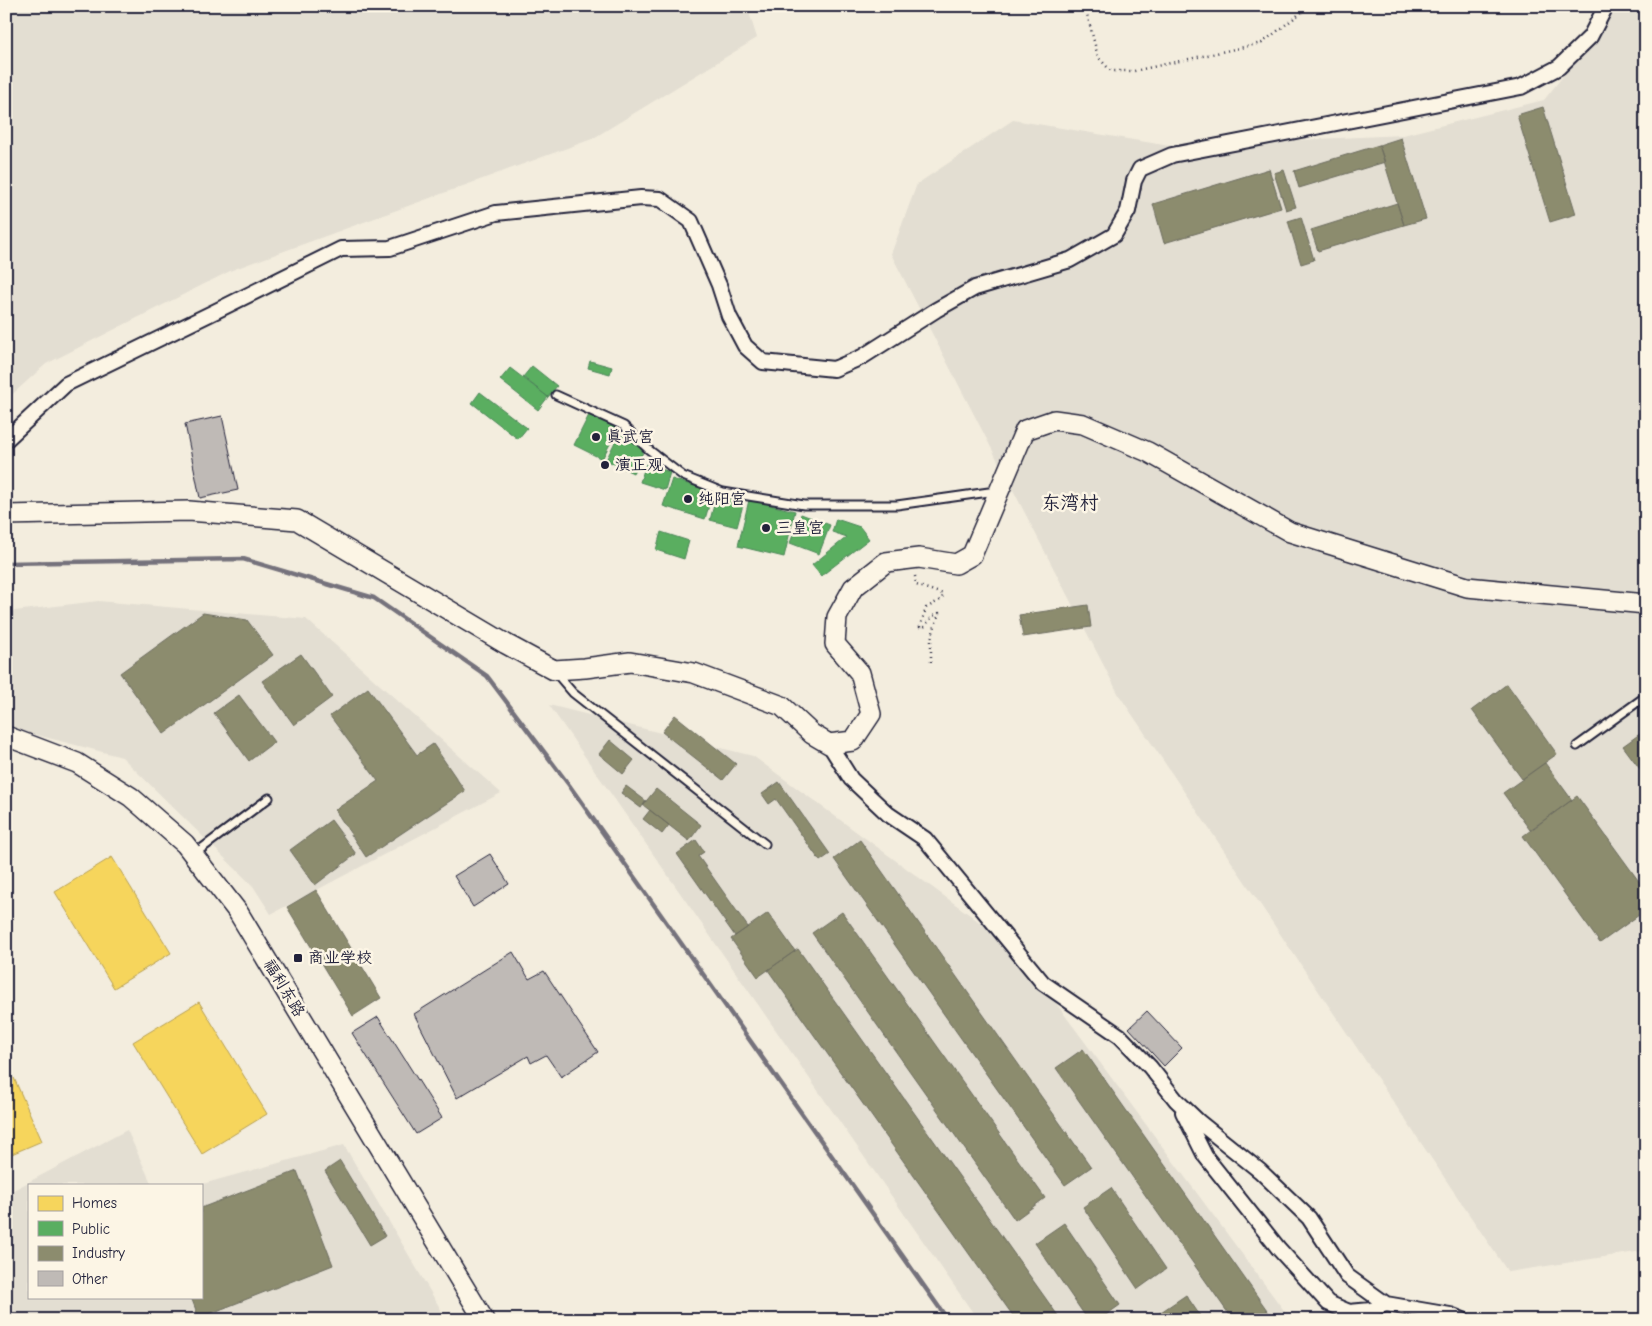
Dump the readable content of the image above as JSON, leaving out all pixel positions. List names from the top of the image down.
{
  "streets": {
    "main road": ["福利东路"]
  },
  "districts": ["东湾村"],
  "places": {
    "other": [
      "真武宫",
      "演正观",
      "纯阳宫",
      "三皇宫"
    ],
    "transit": ["商业学校"]
  },
  "legend": [
    "Homes",
    "Public",
    "Industry",
    "Other"
  ]
}
